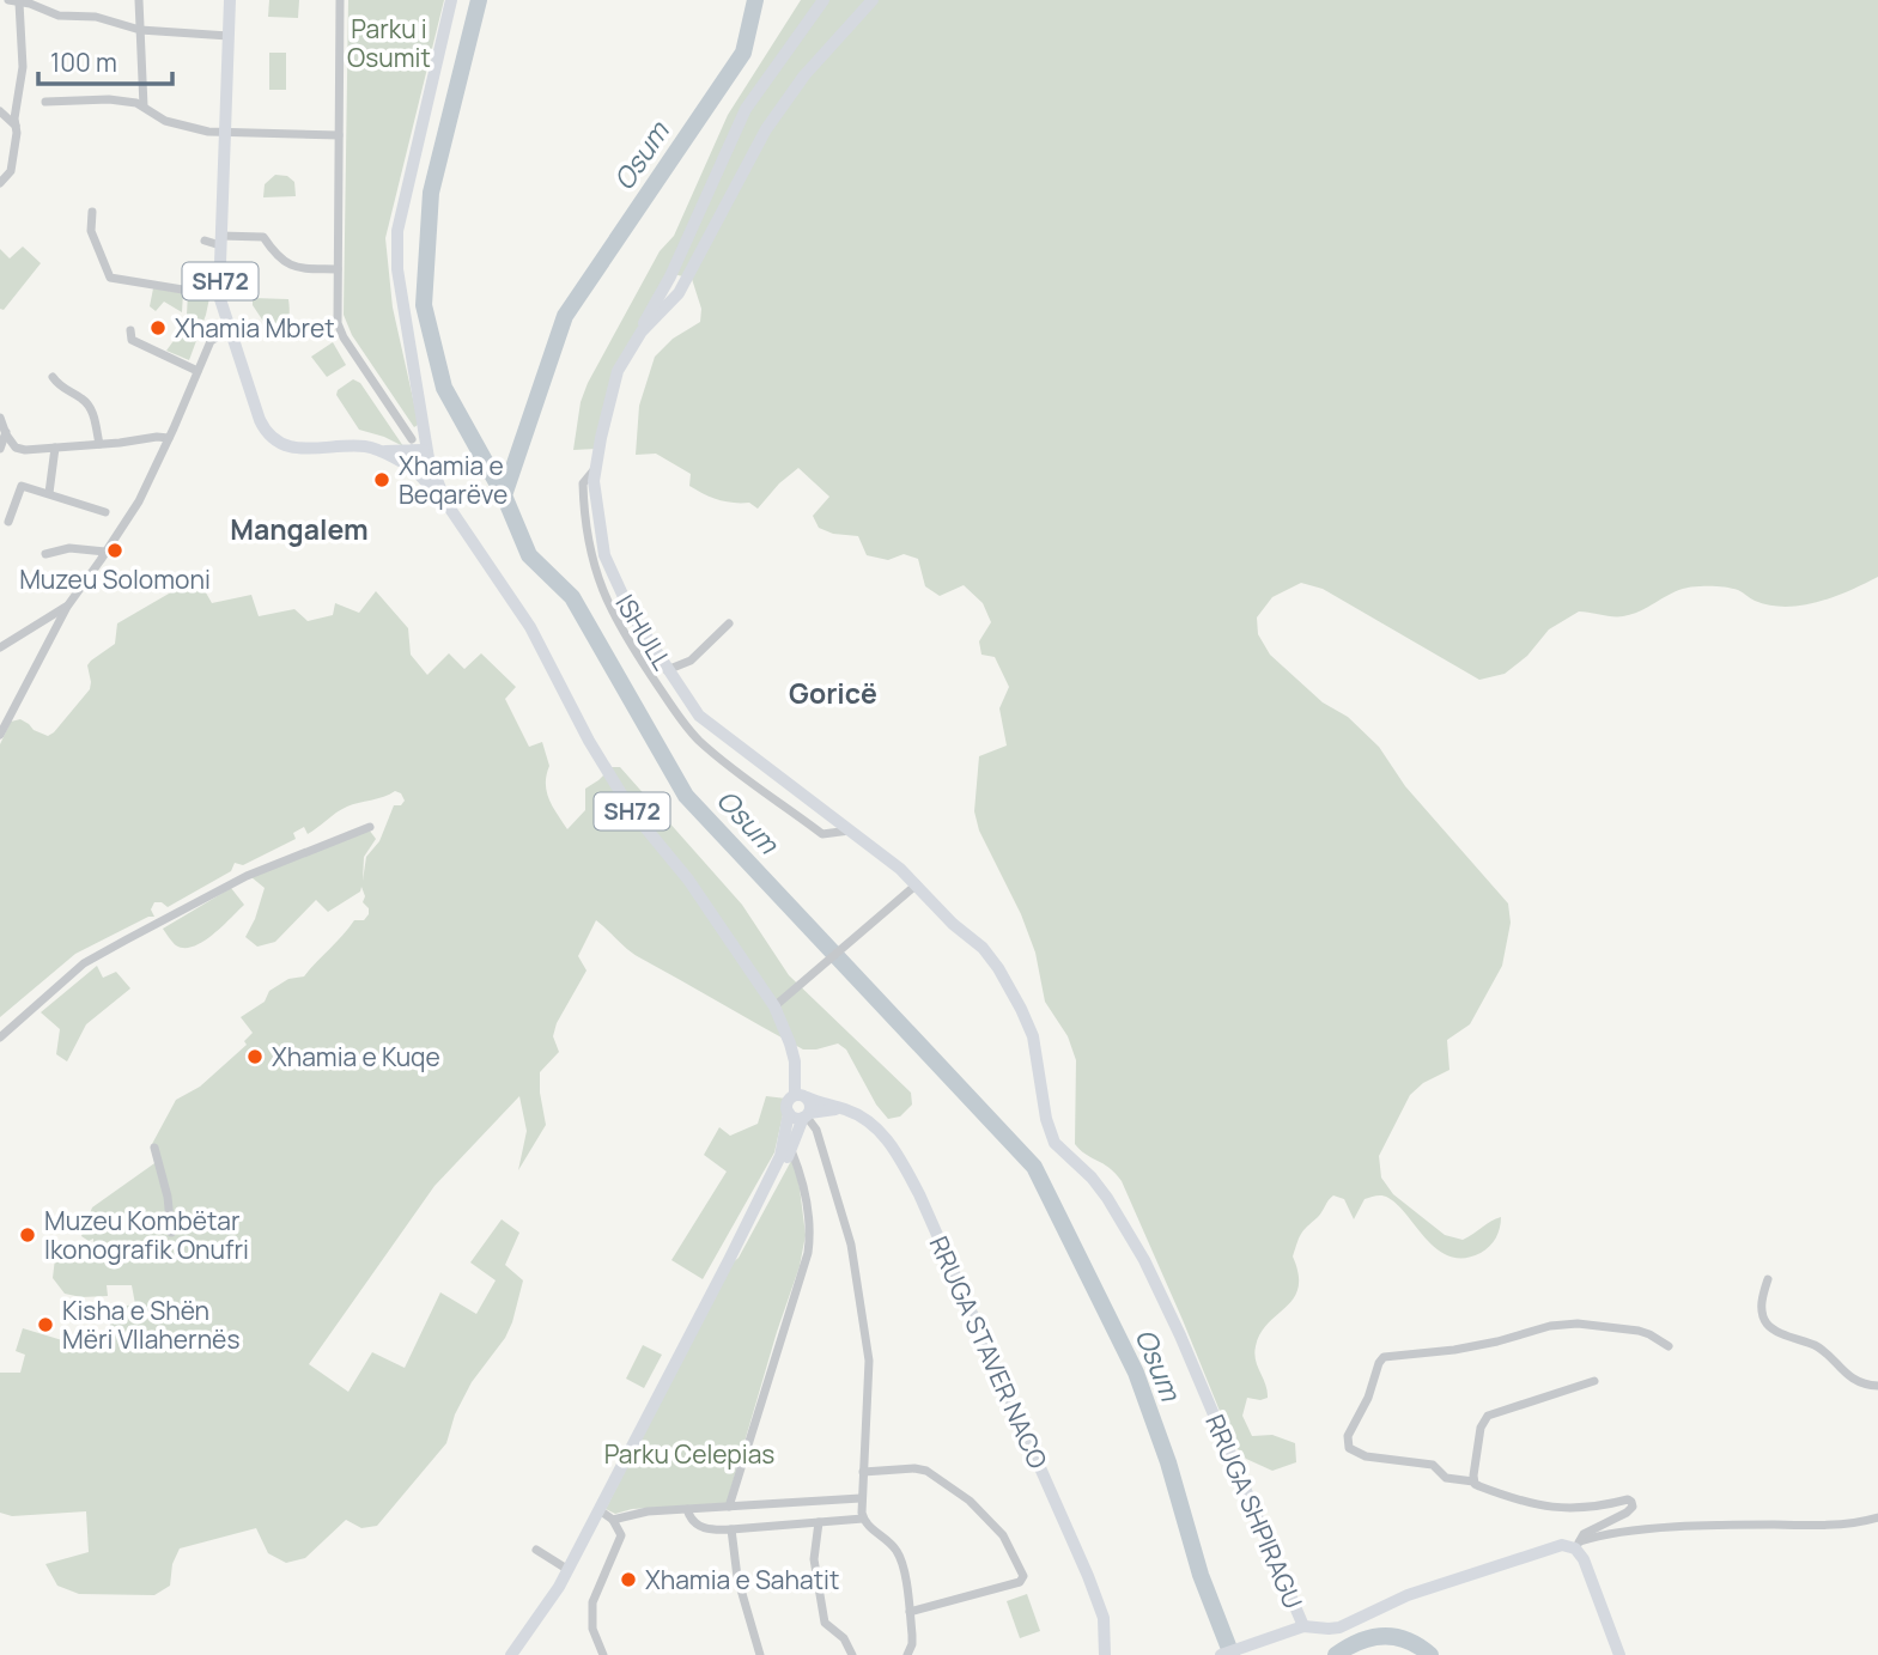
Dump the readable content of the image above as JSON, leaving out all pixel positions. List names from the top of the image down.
{
  "streets": {
    "main road": ["SH72"],
    "street": ["ISHULL", "RRUGA STAVER NACO", "RRUGA SHPIRAGU"]
  },
  "crossings": [
    ["SH72", "RRUGA STAVER NACO"],
    ["ISHULL", "RRUGA SHPIRAGU"]
  ],
  "districts": ["Mangalem", "Goricë"],
  "water": ["Osum"],
  "parks": ["Parku i Osumit", "Parku Celepias"],
  "places": [
    "Xhamia Mbret",
    "Xhamia e Beqarëve",
    "Muzeu Solomoni",
    "Xhamia e Kuqe",
    "Muzeu Kombëtar Ikonografik Onufri",
    "Kisha e Shën Mëri Vllahernës",
    "Xhamia e Sahatit"
  ],
  "scale_bar": "100 m"
}
